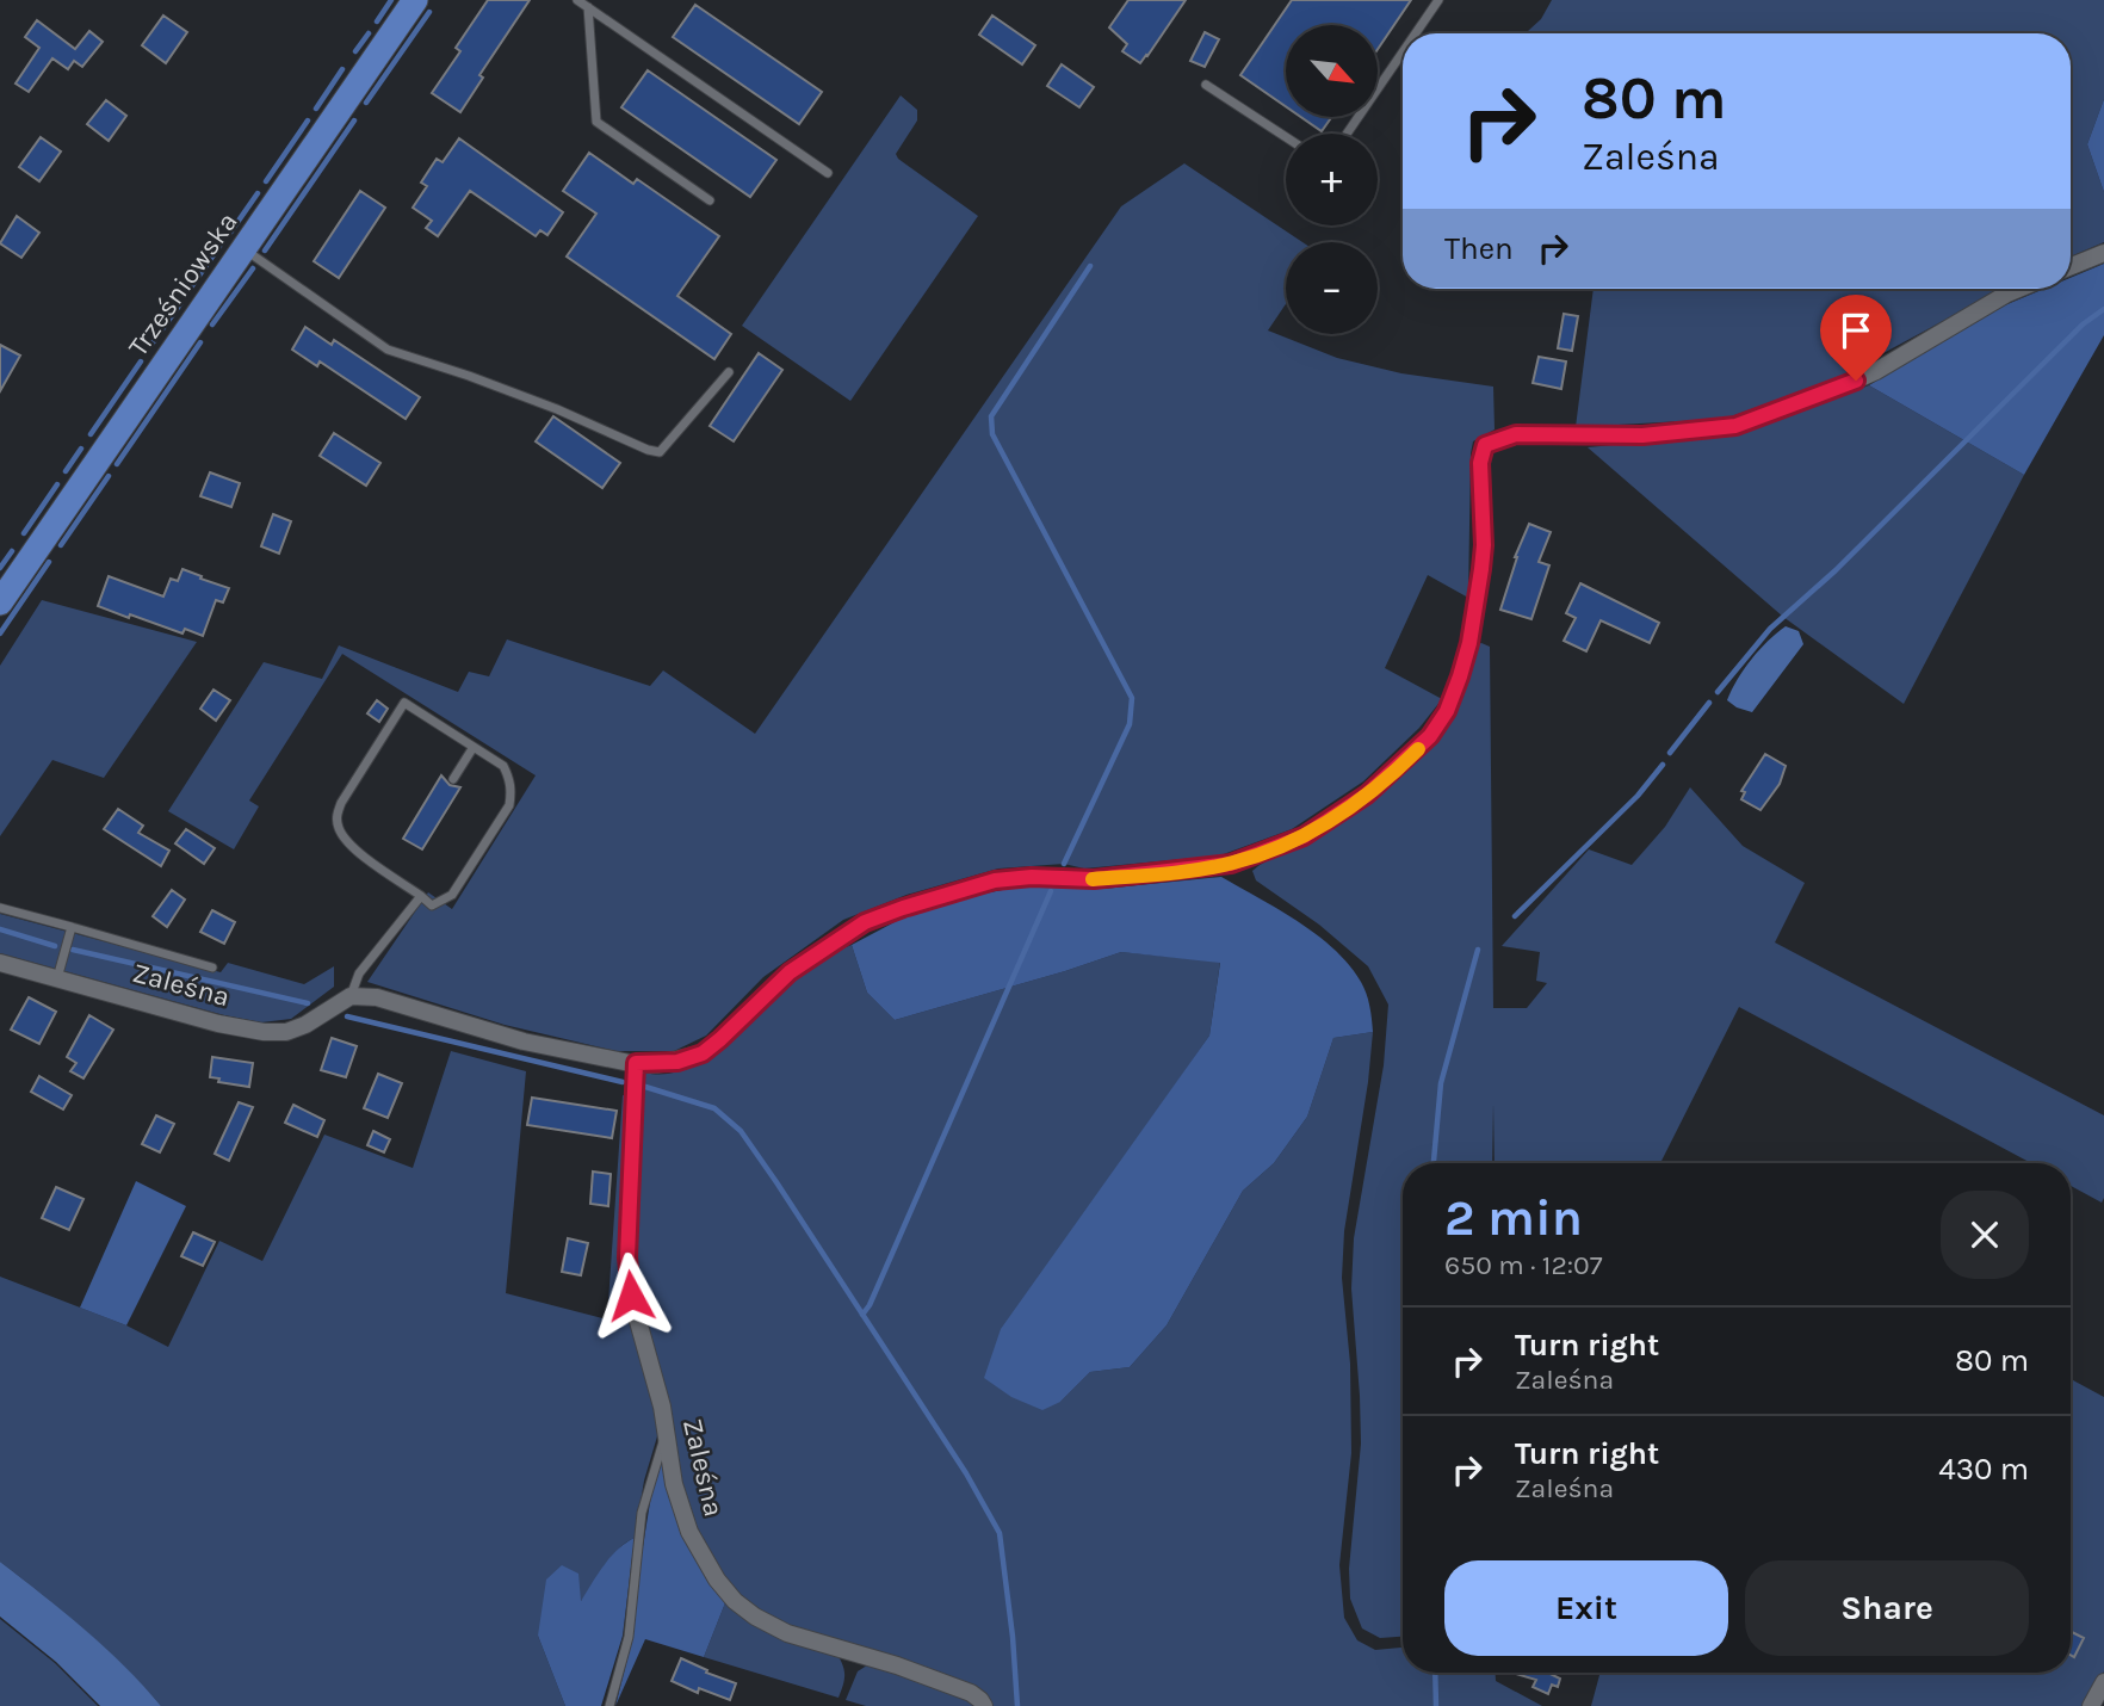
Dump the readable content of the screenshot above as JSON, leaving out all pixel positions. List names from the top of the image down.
{
  "streets": {
    "main road": ["Trześniowska"],
    "street": ["Zaleśna"]
  },
  "north": "bottom right",
  "page": {
    "map_buttons": ["+", "−"],
    "turn": ["80 m", "Zaleśna"],
    "then": "Then",
    "heading": ["2 min", "650 m · 12:07"],
    "list": [
      {
        "name": "Turn right",
        "note": "Zaleśna",
        "value": "80 m"
      },
      {
        "name": "Turn right",
        "note": "Zaleśna",
        "value": "430 m"
      }
    ],
    "buttons": ["Exit", "Share"]
  }
}
